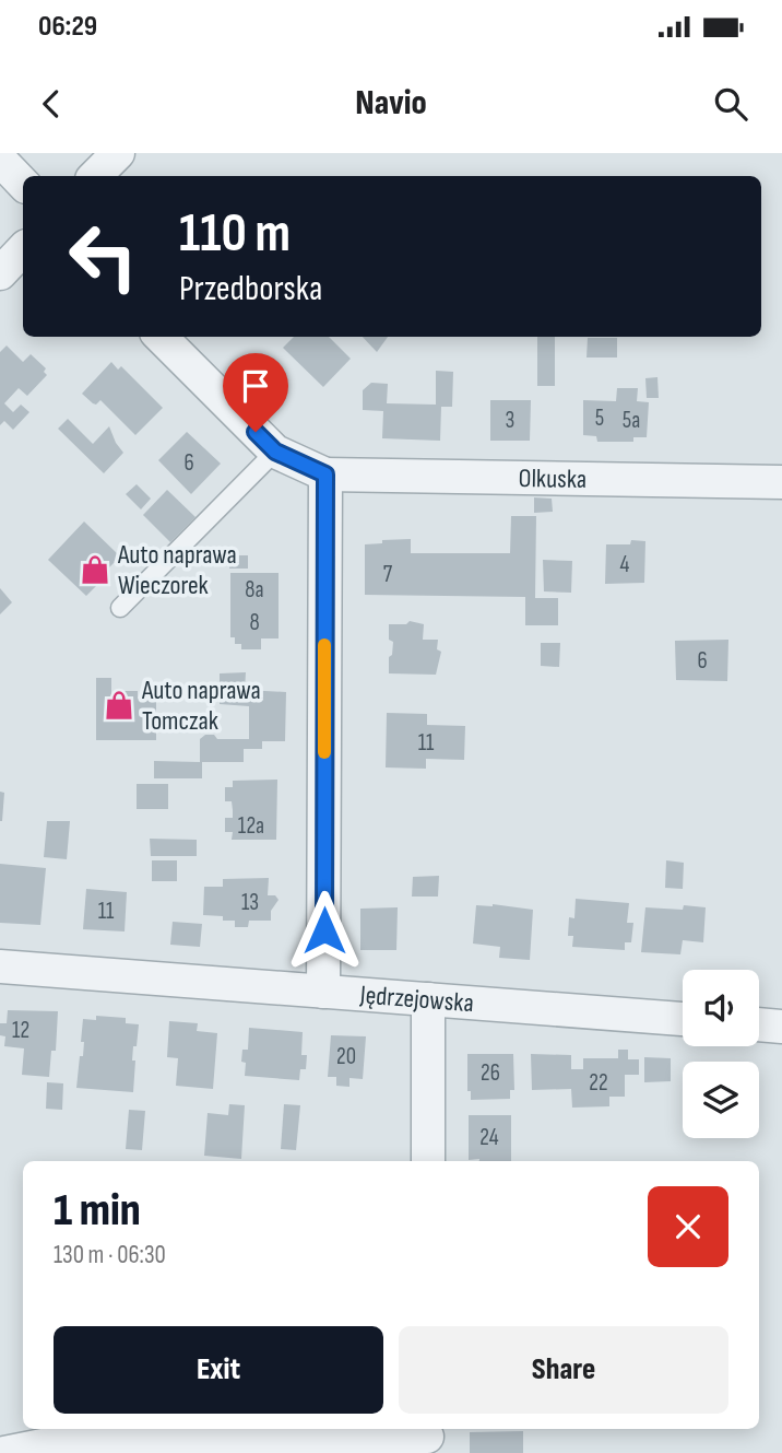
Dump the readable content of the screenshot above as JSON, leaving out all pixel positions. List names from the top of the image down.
{
  "streets": {
    "street": ["Olkuska", "Jędrzejowska"]
  },
  "places": {
    "shop": ["Auto naprawa Wieczorek", "Auto naprawa Tomczak"]
  },
  "house_numbers": [
    "5",
    "3",
    "5a",
    "6",
    "4",
    "7",
    "8a",
    "8",
    "6",
    "11",
    "12a",
    "13",
    "11",
    "12",
    "20",
    "26",
    "22",
    "24"
  ],
  "page": {
    "status": "06:29",
    "header": "Navio",
    "turn": ["110 m", "Przedborska"],
    "heading": ["1 min", "130 m · 06:30"],
    "buttons": ["Exit", "Share"]
  }
}
